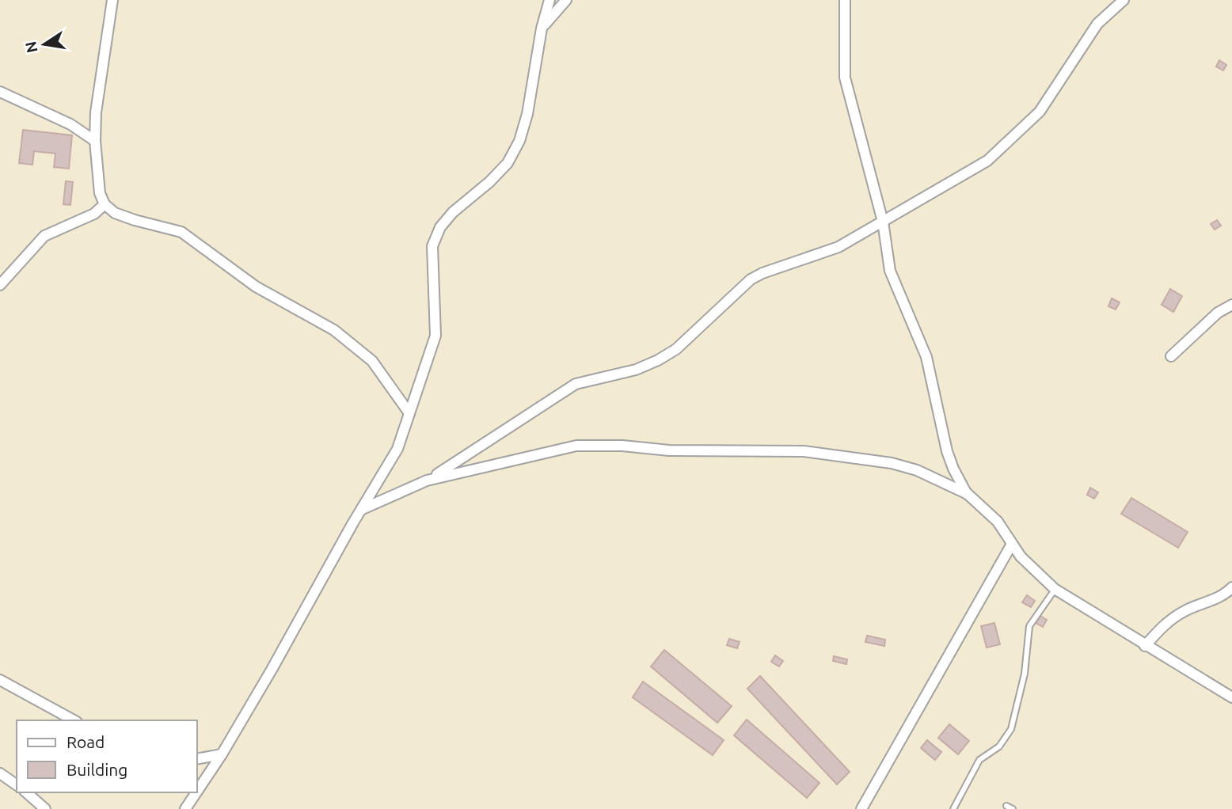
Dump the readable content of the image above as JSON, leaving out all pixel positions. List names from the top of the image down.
{
  "legend": ["Road", "Building"],
  "north": "left"
}
